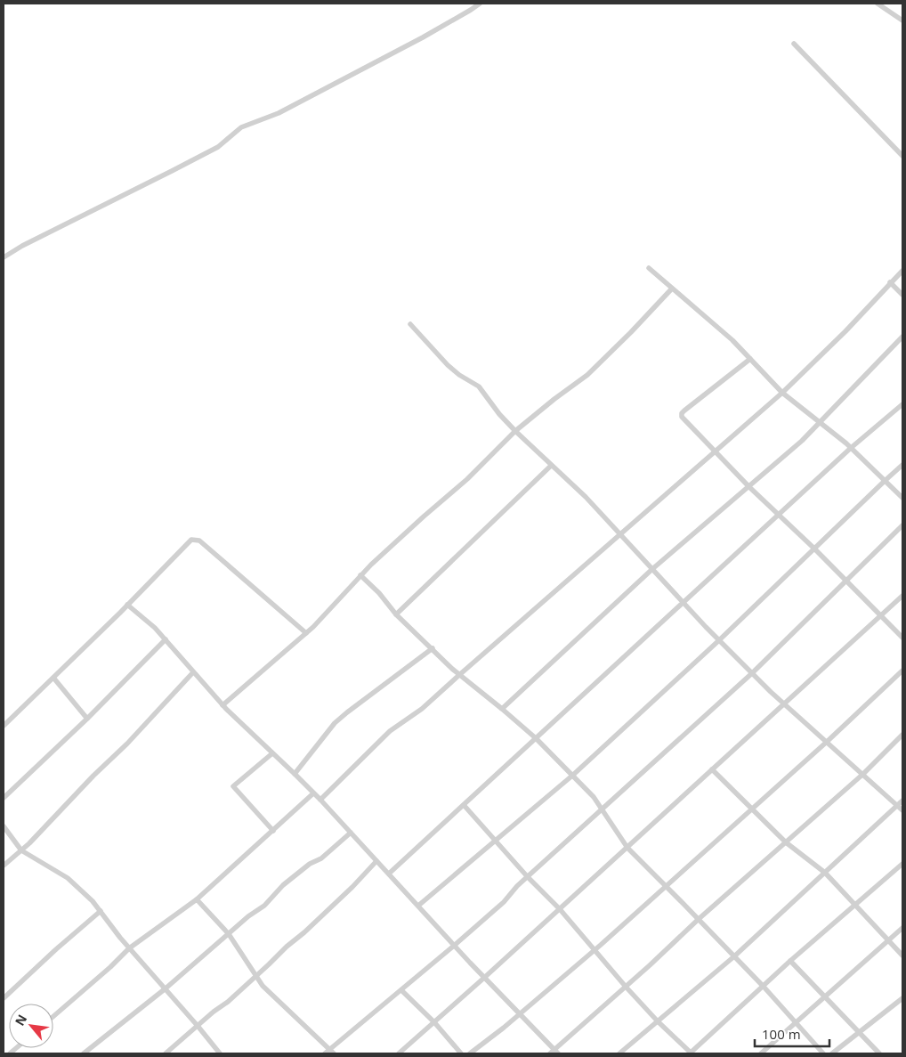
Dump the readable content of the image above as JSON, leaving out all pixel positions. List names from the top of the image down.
{
  "scale_bar": "100 m",
  "north": "top left"
}
